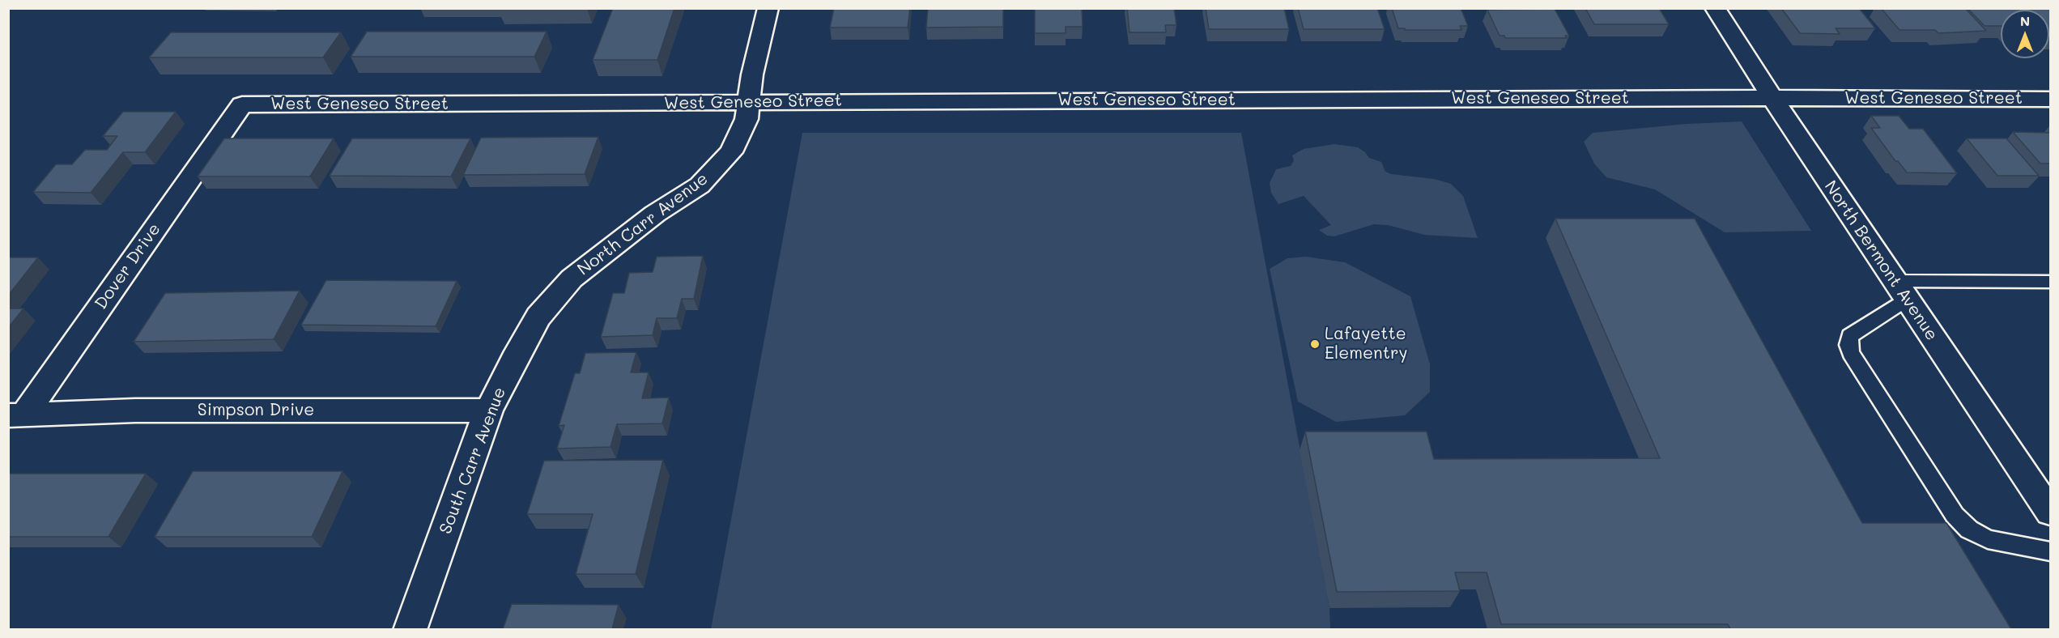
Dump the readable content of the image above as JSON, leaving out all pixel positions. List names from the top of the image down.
{
  "streets": {
    "street": [
      "West Geneseo Street",
      "North Carr Avenue",
      "North Bermont Avenue",
      "Dover Drive",
      "Simpson Drive",
      "South Carr Avenue"
    ]
  },
  "crossings": [
    ["West Geneseo Street", "North Carr Avenue"],
    ["West Geneseo Street", "North Bermont Avenue"],
    ["West Geneseo Street", "Dover Drive"],
    ["North Carr Avenue", "South Carr Avenue"],
    ["Dover Drive", "Simpson Drive"],
    ["Simpson Drive", "South Carr Avenue"]
  ],
  "places": ["Lafayette Elementry"],
  "north": "top"
}
